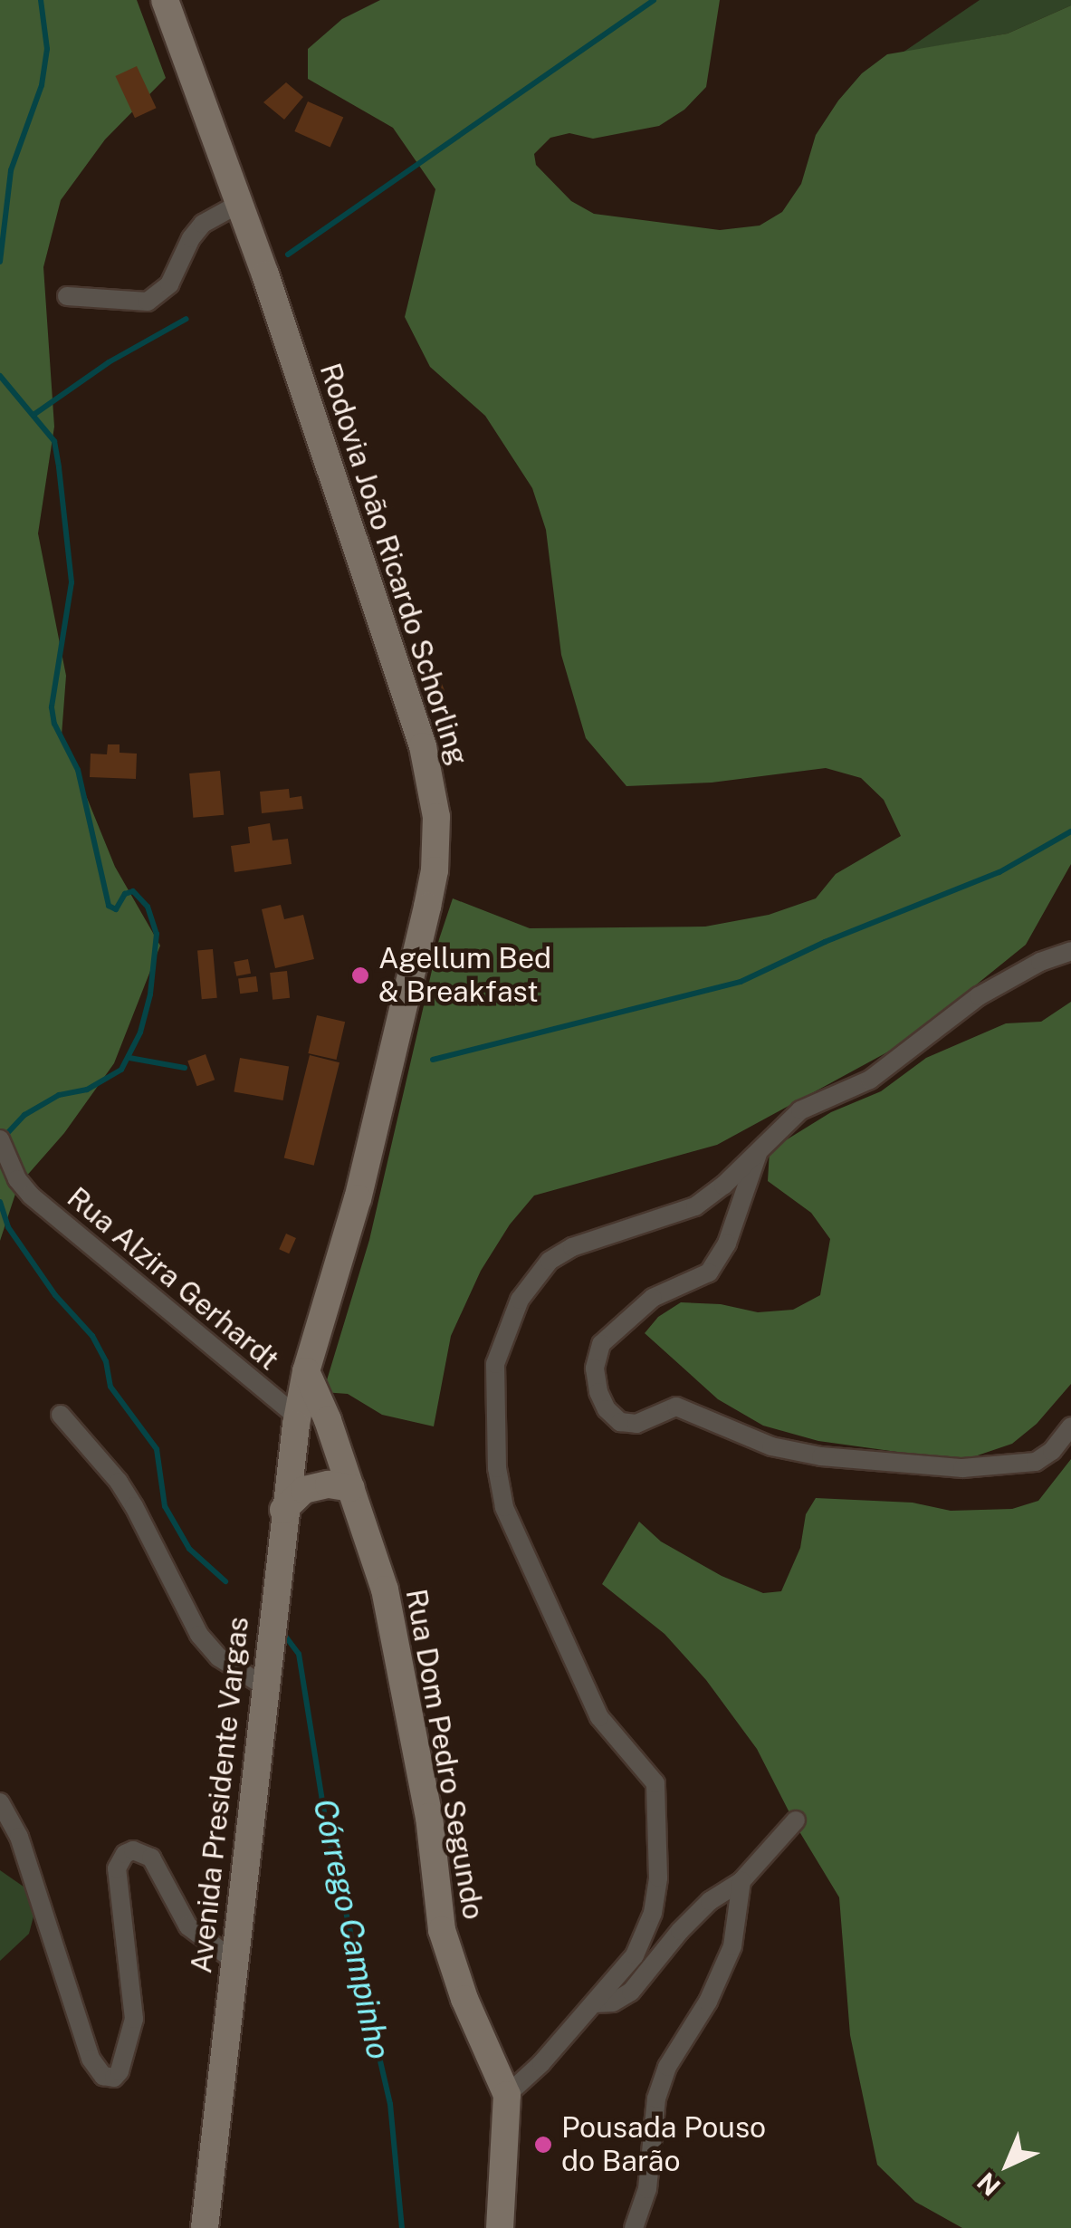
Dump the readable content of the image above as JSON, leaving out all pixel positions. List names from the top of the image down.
{
  "streets": {
    "main road": ["Rodovia João Ricardo Schorling", "Rua Dom Pedro Segundo", "Avenida Presidente Vargas"],
    "street": ["Rua Alzira Gerhardt"]
  },
  "crossings": [
    ["Rodovia João Ricardo Schorling", "Rua Dom Pedro Segundo"],
    ["Rodovia João Ricardo Schorling", "Avenida Presidente Vargas"],
    ["Rua Alzira Gerhardt", "Avenida Presidente Vargas"],
    ["Rua Dom Pedro Segundo", "Avenida Presidente Vargas"]
  ],
  "water": ["Córrego Campinho"],
  "places": ["Agellum Bed & Breakfast", "Pousada Pouso do Barão"],
  "north": "bottom left"
}
